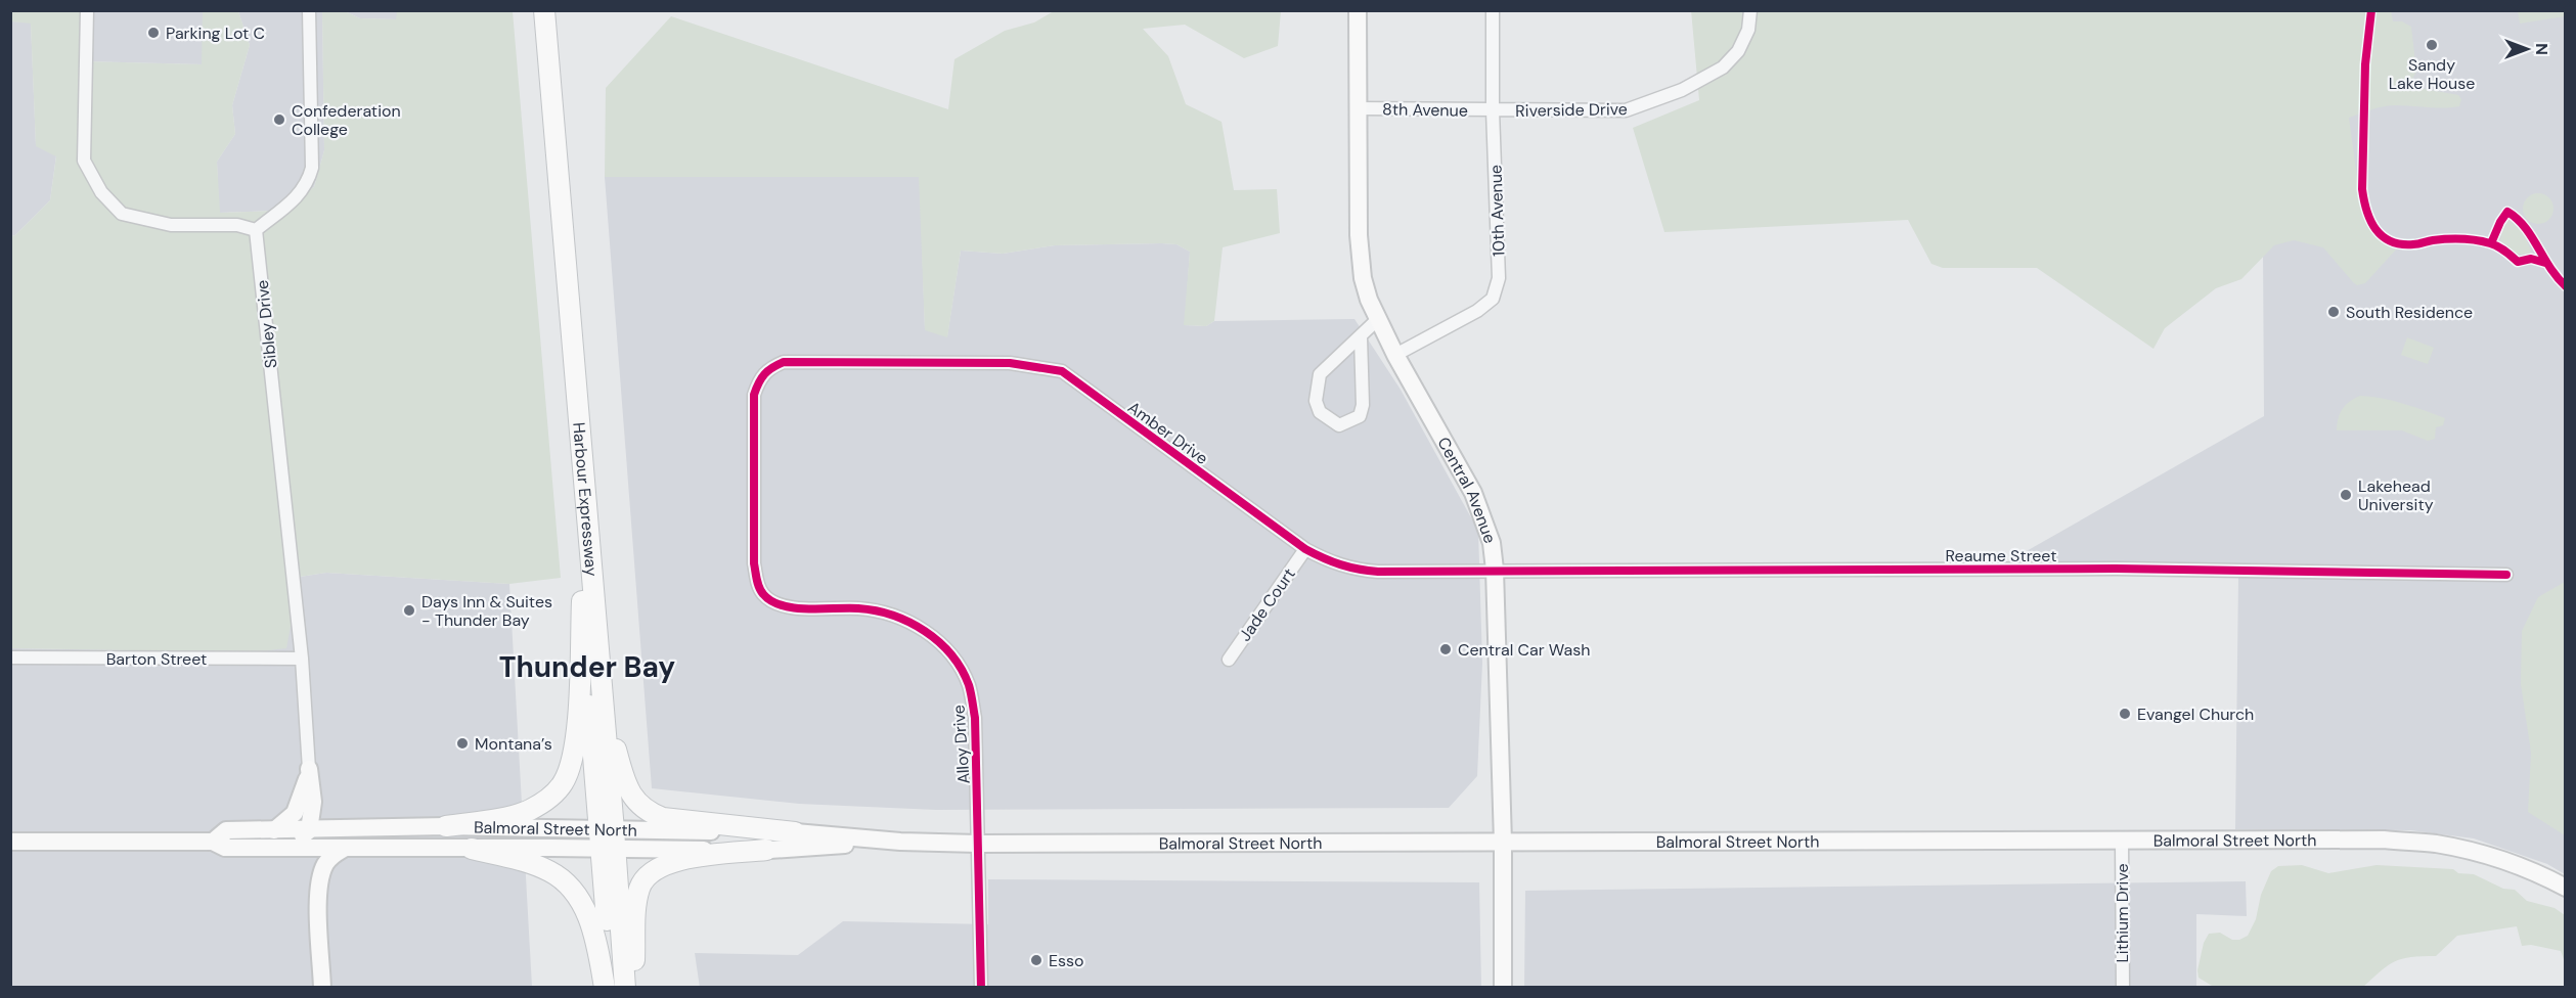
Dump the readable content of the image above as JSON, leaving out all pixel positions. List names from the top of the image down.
{
  "streets": {
    "main road": ["Central Avenue", "Harbour Expressway", "Balmoral Street North"],
    "street": [
      "8th Avenue",
      "Riverside Drive",
      "10th Avenue",
      "Sibley Drive",
      "Amber Drive",
      "Reaume Street",
      "Jade Court",
      "Barton Street",
      "Alloy Drive",
      "Lithium Drive"
    ]
  },
  "crossings": [
    ["8th Avenue", "Riverside Drive"],
    ["8th Avenue", "10th Avenue"],
    ["8th Avenue", "Central Avenue"],
    ["Riverside Drive", "10th Avenue"],
    ["10th Avenue", "Central Avenue"],
    ["Sibley Drive", "Barton Street"],
    ["Amber Drive", "Central Avenue"],
    ["Amber Drive", "Reaume Street"],
    ["Amber Drive", "Jade Court"],
    ["Amber Drive", "Alloy Drive"],
    ["Central Avenue", "Reaume Street"],
    ["Central Avenue", "Balmoral Street North"],
    ["Harbour Expressway", "Balmoral Street North"],
    ["Alloy Drive", "Balmoral Street North"],
    ["Balmoral Street North", "Lithium Drive"]
  ],
  "districts": ["Thunder Bay"],
  "places": [
    "Parking Lot C",
    "Sandy Lake House",
    "Confederation College",
    "South Residence",
    "Lakehead University",
    "Days Inn & Suites - Thunder Bay",
    "Central Car Wash",
    "Evangel Church",
    "Montana’s",
    "Esso"
  ],
  "north": "right"
}
